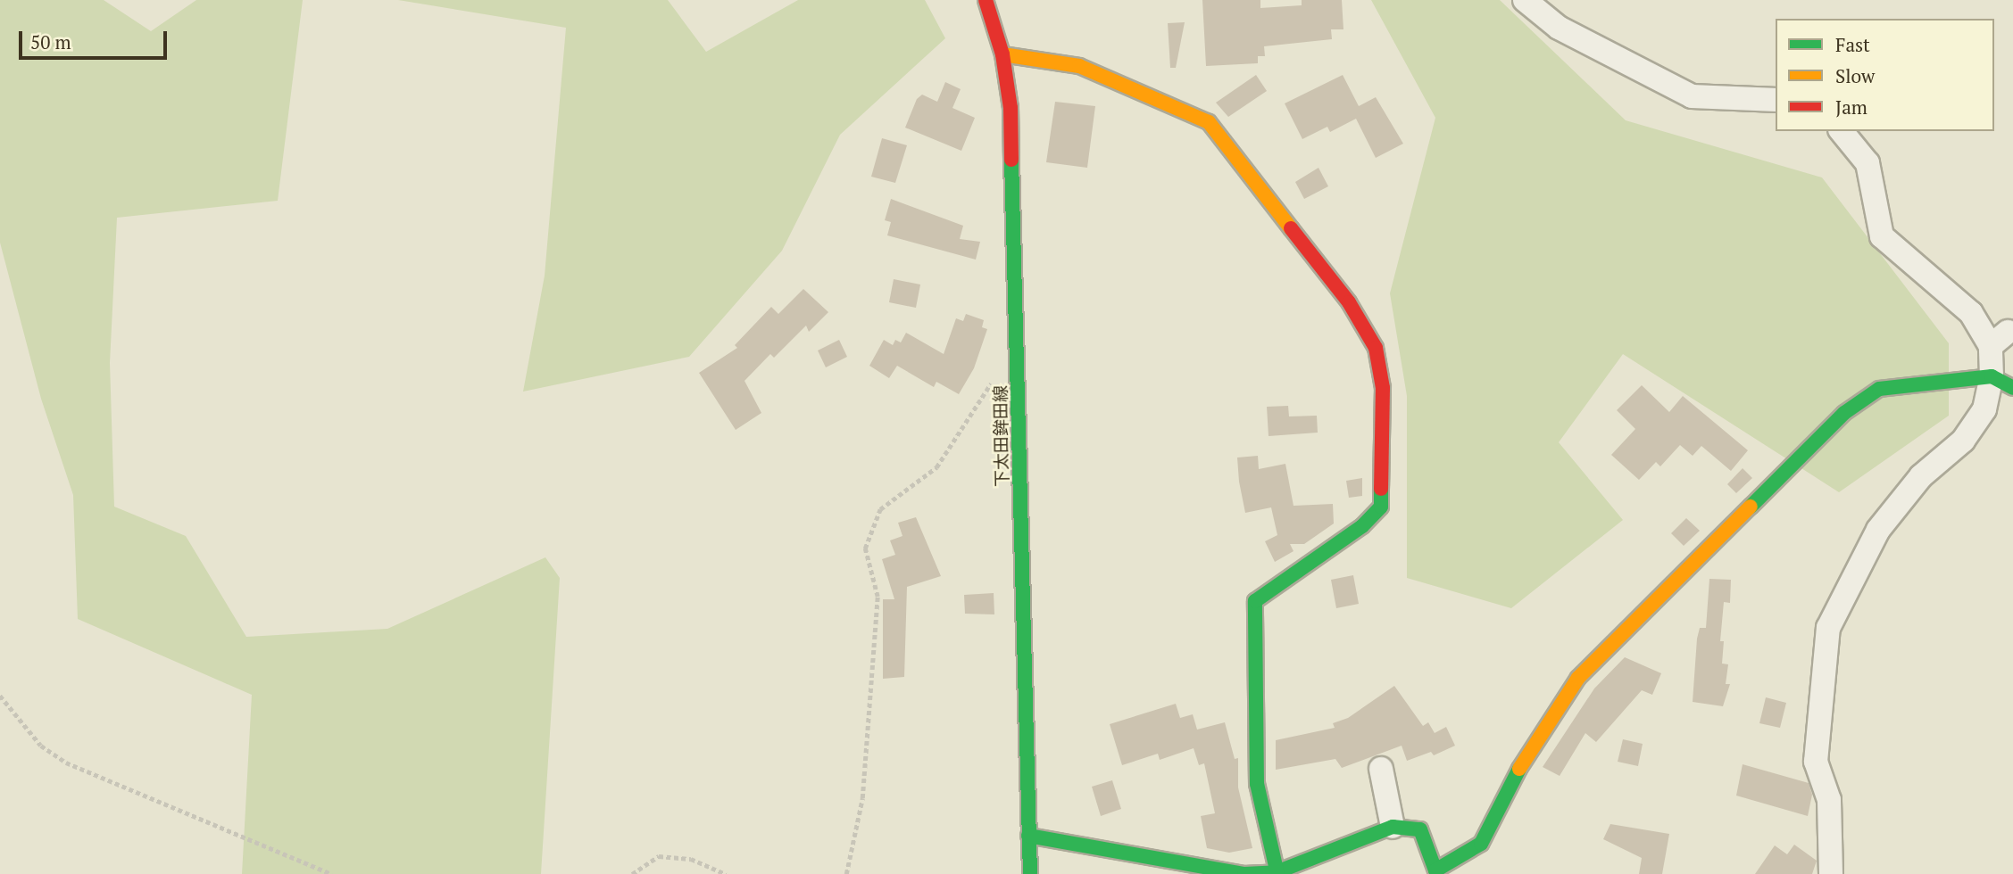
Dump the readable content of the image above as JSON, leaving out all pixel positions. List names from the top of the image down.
{
  "streets": {
    "street": ["下太田鉾田線"]
  },
  "legend": ["Fast", "Slow", "Jam"],
  "scale_bar": "50 m"
}
